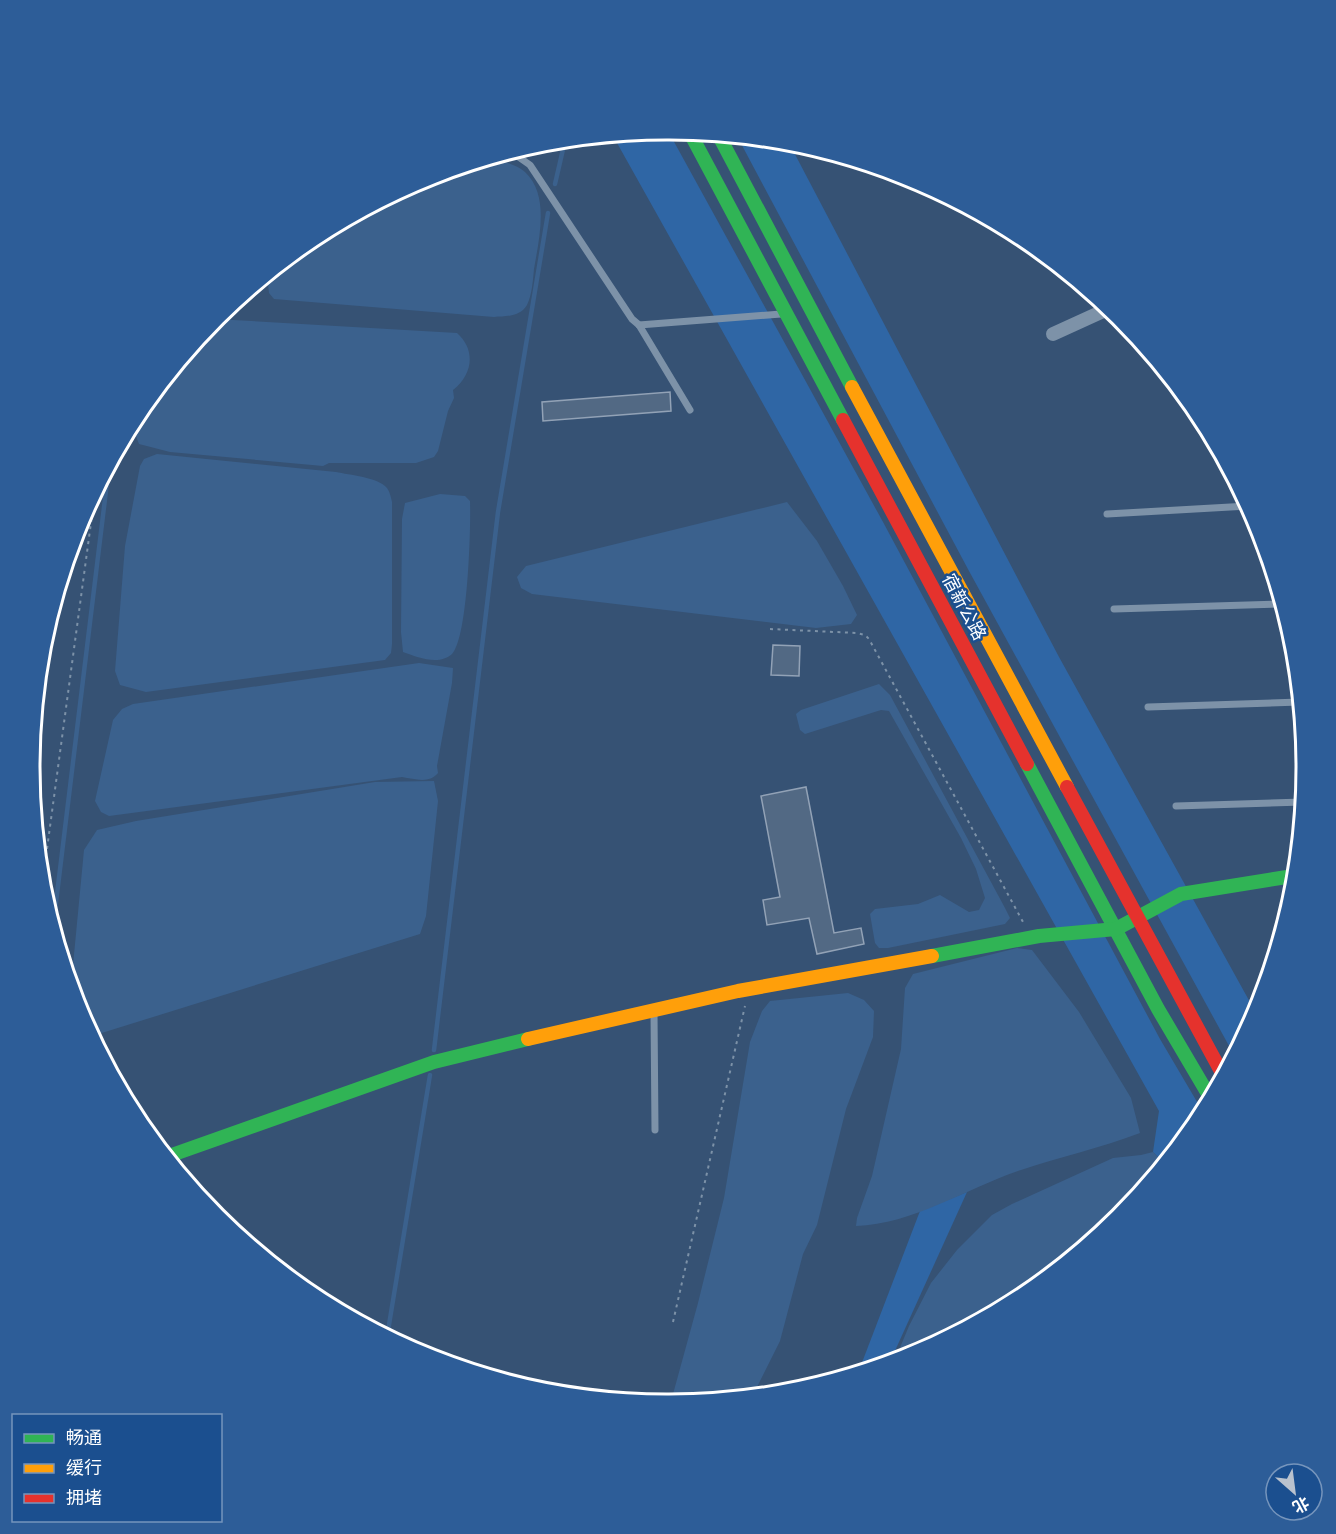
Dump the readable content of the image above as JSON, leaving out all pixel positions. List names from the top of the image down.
{
  "streets": {
    "main road": ["宿新公路"]
  },
  "legend": ["畅通", "缓行", "拥堵"],
  "north": "bottom right"
}
